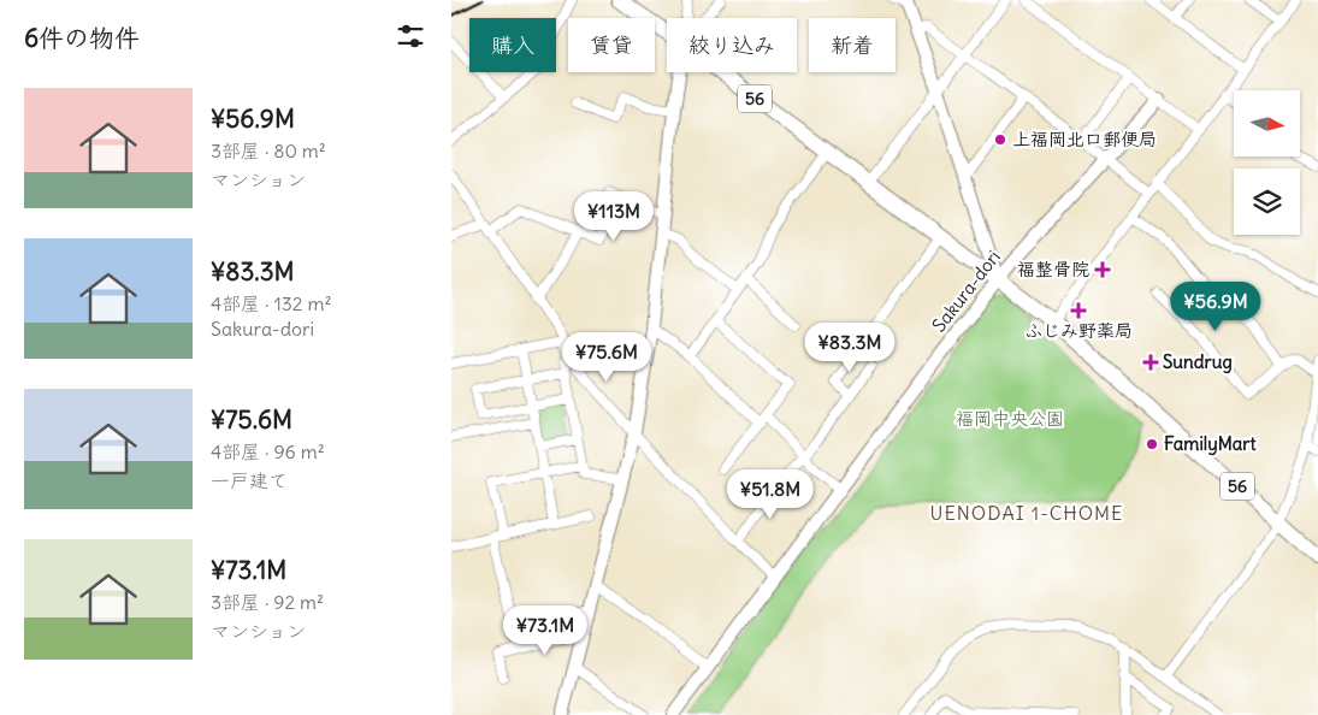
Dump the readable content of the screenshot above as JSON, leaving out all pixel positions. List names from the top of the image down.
{
  "streets": {
    "main road": ["56"],
    "street": ["Sakura-dori"]
  },
  "crossings": [
    ["56", "Sakura-dori"]
  ],
  "districts": ["UENODAI 1-CHOME"],
  "parks": ["福岡中央公園"],
  "places": {
    "other": ["上福岡北口郵便局", "FamilyMart"],
    "health": ["福整骨院", "ふじみ野薬局", "Sundrug"]
  },
  "north": "right",
  "page": {
    "heading": "6件の物件",
    "chip": [
      "購入",
      "賃貸",
      "絞り込み",
      "新着"
    ],
    "list": [
      {
        "name": "¥56.9M",
        "note": "3部屋 · 80 m² · マンション"
      },
      {
        "name": "¥83.3M",
        "note": "4部屋 · 132 m² · Sakura-dori"
      },
      {
        "name": "¥75.6M",
        "note": "4部屋 · 96 m² · 一戸建て"
      },
      {
        "name": "¥73.1M",
        "note": "3部屋 · 92 m² · マンション"
      }
    ],
    "price": [
      "¥113M",
      "¥56.9M",
      "¥83.3M",
      "¥75.6M",
      "¥51.8M",
      "¥73.1M"
    ]
  }
}
